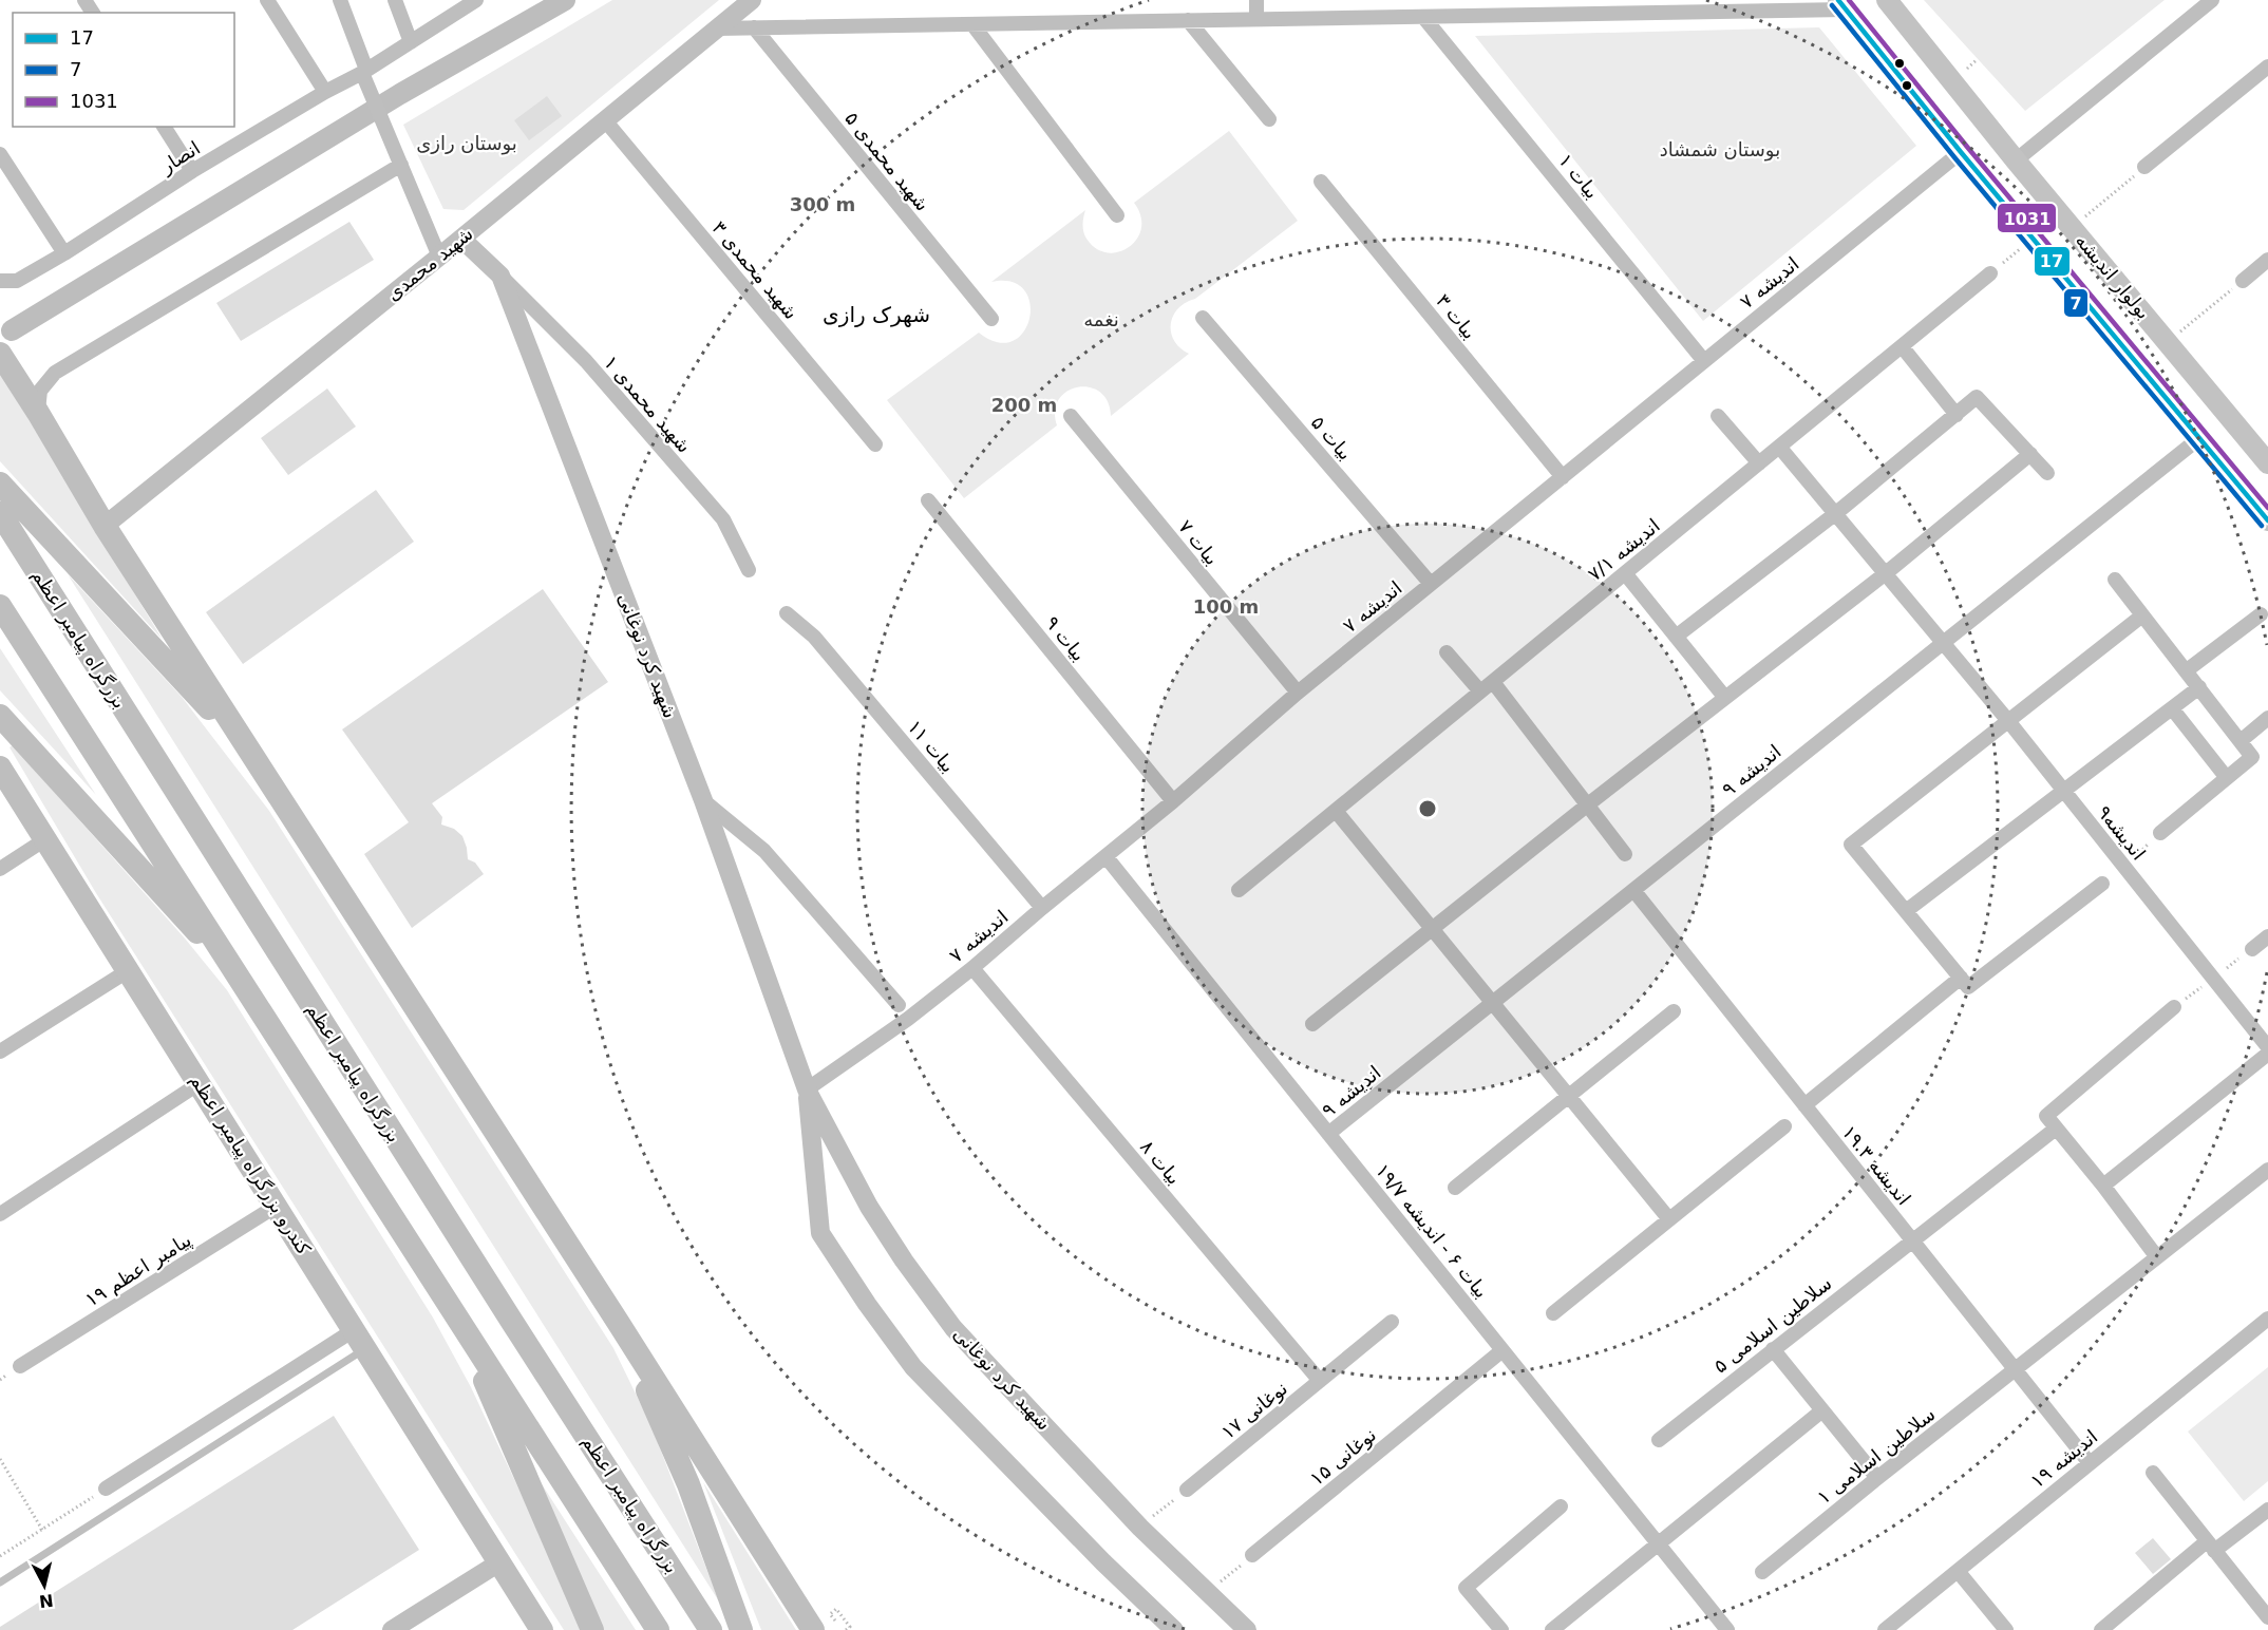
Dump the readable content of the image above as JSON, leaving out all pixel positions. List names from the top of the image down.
{
  "streets": {
    "highway": ["بزرگراه پیامبر اعظم", "کندرو بزرگراه پیامبر اعظم"],
    "main road": ["بولوار اندیشه"],
    "street": [
      "انصار",
      "شهید محمدی ۵",
      "بیات ۱",
      "شهید محمدی",
      "شهید محمدی ۳",
      "اندیشه ۷",
      "بیات ۳",
      "شهید محمدی ۱",
      "بیات ۵",
      "بیات ۷",
      "اندیشه ۷/۱",
      "بیات ۹",
      "شهید کرد نوغانی",
      "بیات ۱۱",
      "اندیشه ۹",
      "اندیشه۹",
      "بیات ۸",
      "اندیشه ۱۹.۳",
      "بیات ۶ - اندیشه ۱۹/۷",
      "پیامبر اعظم ۱۹",
      "سلاطین اسلامی ۵",
      "نوغانی ۱۷",
      "سلاطین اسلامی ۱",
      "نوغانی ۱۵",
      "اندیشه ۱۹"
    ]
  },
  "crossings": [
    ["بیات ۱", "اندیشه ۷"],
    ["شهید محمدی", "شهید محمدی ۳"],
    ["شهید محمدی", "شهید کرد نوغانی"],
    ["بولوار اندیشه", "اندیشه ۷"],
    ["بولوار اندیشه", "اندیشه ۹"],
    ["اندیشه ۷", "بیات ۳"],
    ["اندیشه ۷", "بیات ۵"],
    ["اندیشه ۷", "بیات ۷"],
    ["اندیشه ۷", "بیات ۹"],
    ["اندیشه ۷", "شهید کرد نوغانی"],
    ["اندیشه ۷", "بیات ۱۱"],
    ["اندیشه ۷", "بیات ۸"],
    ["اندیشه ۷", "بیات ۶ - اندیشه ۱۹/۷"],
    ["شهید محمدی ۱", "شهید کرد نوغانی"],
    ["اندیشه ۷/۱", "اندیشه۹"],
    ["اندیشه ۹", "اندیشه۹"],
    ["اندیشه ۹", "اندیشه ۱۹.۳"],
    ["اندیشه ۹", "بیات ۶ - اندیشه ۱۹/۷"],
    ["بیات ۸", "نوغانی ۱۷"],
    ["کندرو بزرگراه پیامبر اعظم", "پیامبر اعظم ۱۹"],
    ["اندیشه ۱۹.۳", "سلاطین اسلامی ۵"],
    ["اندیشه ۱۹.۳", "سلاطین اسلامی ۱"],
    ["اندیشه ۱۹.۳", "اندیشه ۱۹"],
    ["بیات ۶ - اندیشه ۱۹/۷", "نوغانی ۱۵"]
  ],
  "districts": ["شهرک رازی"],
  "parks": ["بوستان رازی", "بوستان شمشاد", "نغمه"],
  "lines": ["transit line 17", "transit line 1031", "transit line 7"],
  "legend": ["17", "7", "1031"],
  "north": "bottom",
  "rings": ["300 m", "200 m", "100 m"]
}
